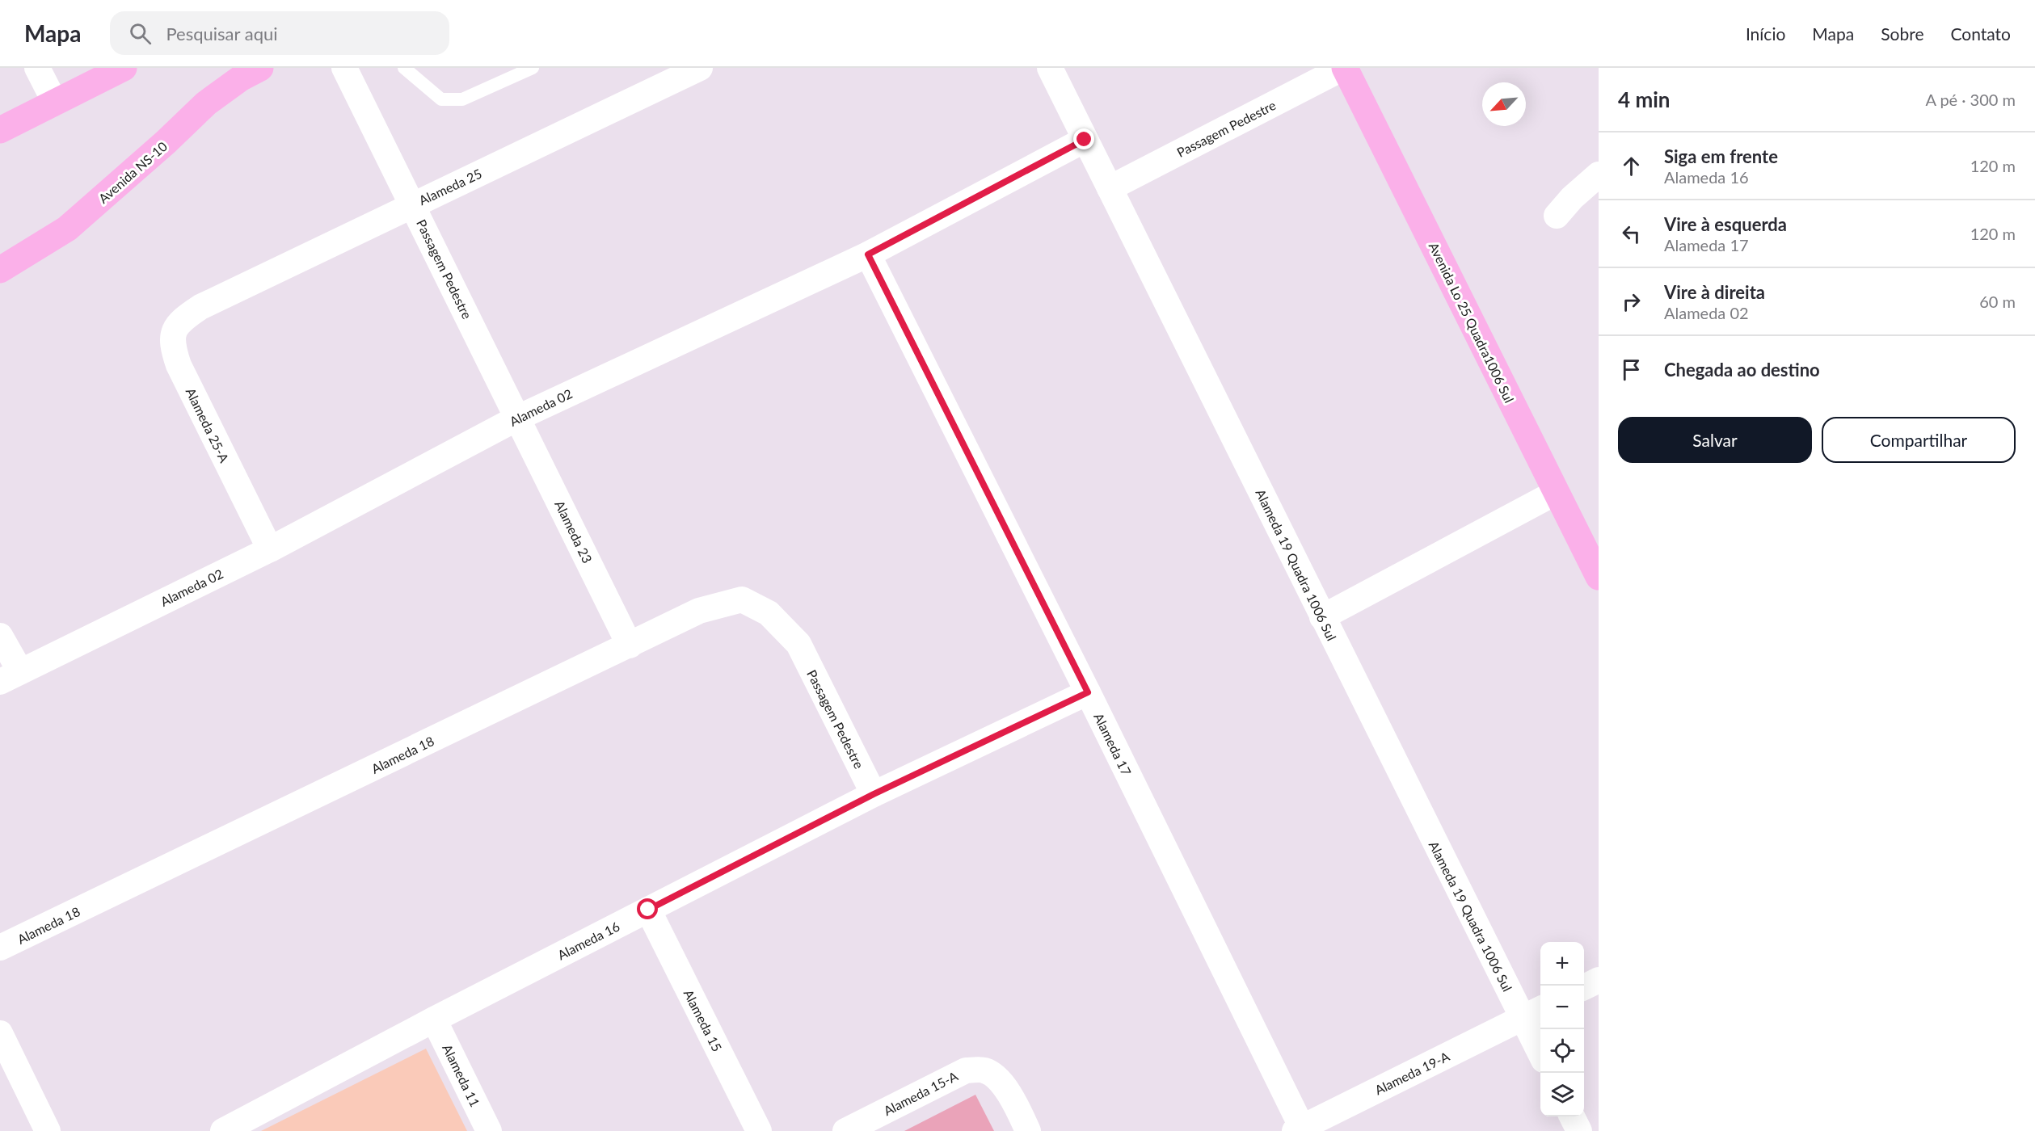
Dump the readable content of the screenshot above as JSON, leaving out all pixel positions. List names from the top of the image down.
{
  "streets": {
    "street": [
      "Passagem Pedestre",
      "Avenida NS-10",
      "Alameda 25",
      "Avenida Lo 25 Quadra1006 Sul",
      "Alameda 02",
      "Alameda 25-A",
      "Alameda 23",
      "Alameda 19 Quadra 1006 Sul",
      "Alameda 17",
      "Alameda 18",
      "Alameda 16",
      "Alameda 15",
      "Alameda 19-A",
      "Alameda 11",
      "Alameda 15-A"
    ]
  },
  "crossings": [
    ["Passagem Pedestre", "Alameda 25"],
    ["Passagem Pedestre", "Avenida Lo 25 Quadra1006 Sul"],
    ["Passagem Pedestre", "Alameda 02"],
    ["Passagem Pedestre", "Alameda 23"],
    ["Passagem Pedestre", "Alameda 19 Quadra 1006 Sul"],
    ["Passagem Pedestre", "Alameda 18"],
    ["Passagem Pedestre", "Alameda 16"],
    ["Alameda 25", "Alameda 25-A"],
    ["Alameda 02", "Alameda 25-A"],
    ["Alameda 02", "Alameda 23"],
    ["Alameda 02", "Alameda 19 Quadra 1006 Sul"],
    ["Alameda 02", "Alameda 17"],
    ["Alameda 23", "Alameda 18"],
    ["Alameda 19 Quadra 1006 Sul", "Alameda 19-A"],
    ["Alameda 17", "Alameda 16"],
    ["Alameda 17", "Alameda 19-A"],
    ["Alameda 16", "Alameda 15"],
    ["Alameda 16", "Alameda 11"]
  ],
  "north": "bottom left",
  "page": {
    "header": "Mapa",
    "search": "Pesquisar aqui",
    "nav": [
      "Início",
      "Mapa",
      "Sobre",
      "Contato"
    ],
    "heading": ["4 min", "A pé · 300 m"],
    "list": [
      ["Siga em frente", "Alameda 16", "120 m"],
      ["Vire à esquerda", "Alameda 17", "120 m"],
      ["Vire à direita", "Alameda 02", "60 m"],
      "Chegada ao destino"
    ],
    "buttons": ["Salvar", "Compartilhar"],
    "map_buttons": ["+", "−"]
  }
}
